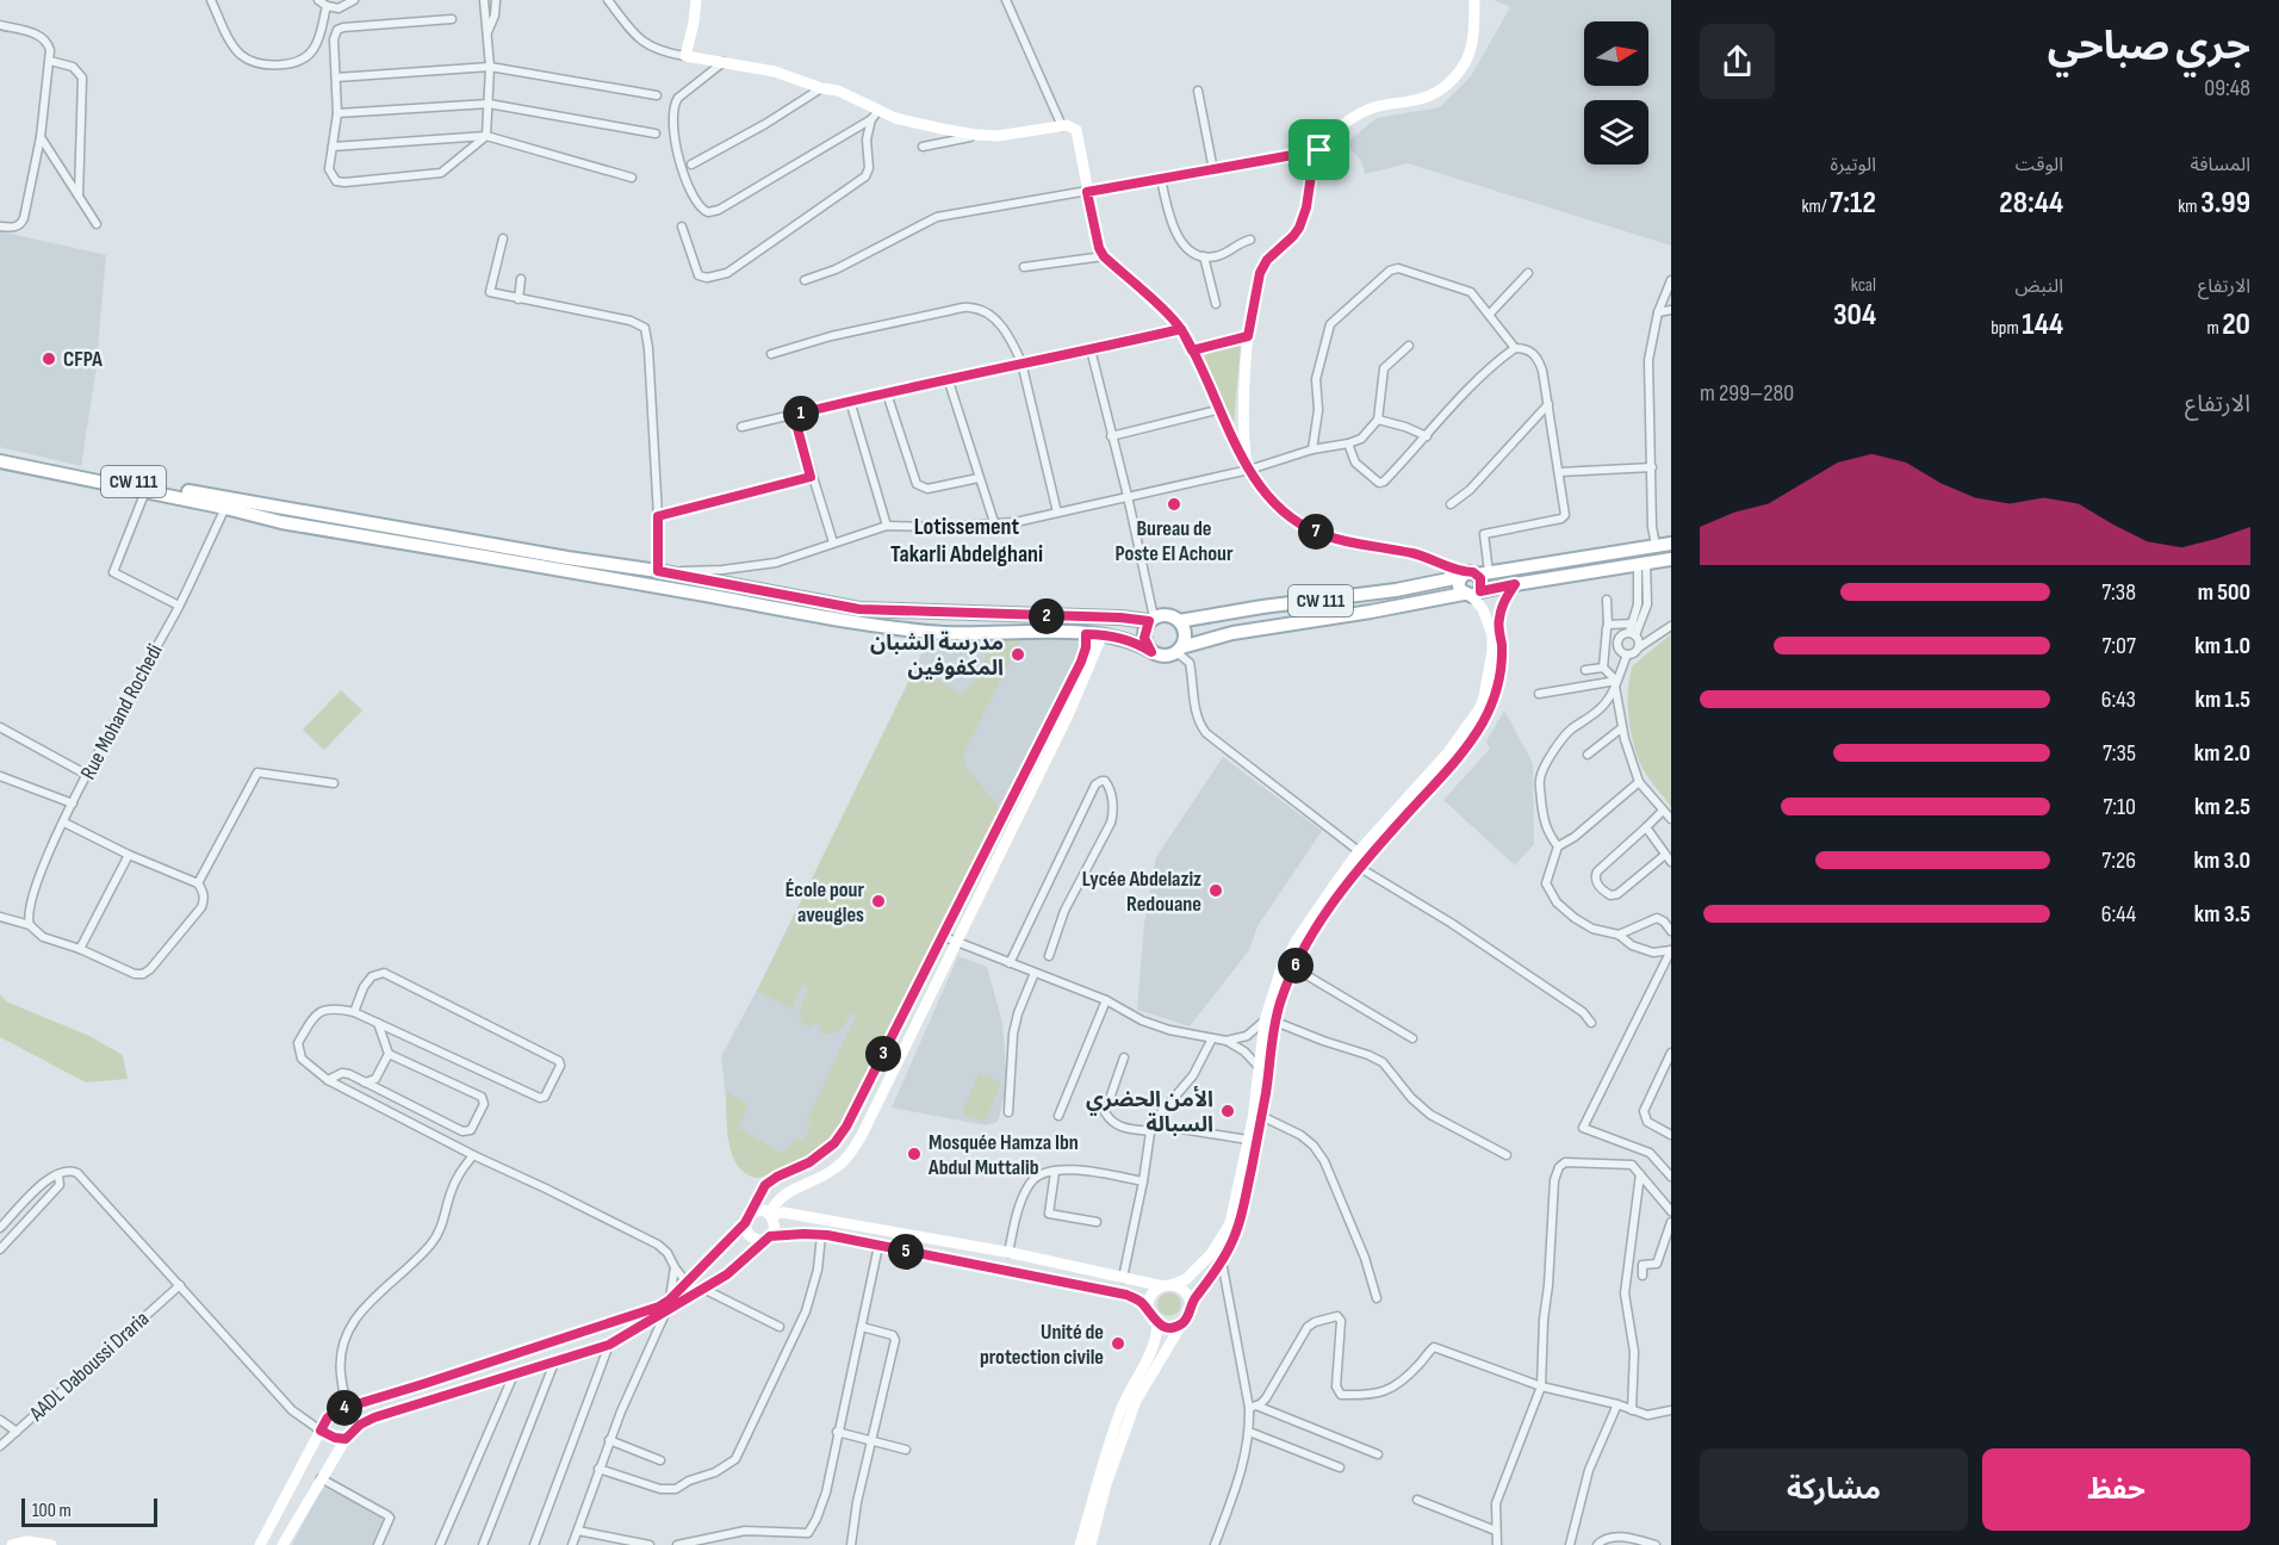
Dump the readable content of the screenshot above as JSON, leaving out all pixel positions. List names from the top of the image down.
{
  "streets": {
    "main road": ["CW 111"],
    "street": ["Rue Mohand Rochedi", "AADL Daboussi Draria"]
  },
  "districts": ["Lotissement Takarli Abdelghani"],
  "places": [
    "CFPA",
    "Bureau de Poste El Achour",
    "مدرسة الشبان المكفوفين",
    "Lycée Abdelaziz Redouane",
    "École pour aveugles",
    "الأمن الحضري السبالة",
    "Mosquée Hamza Ibn Abdul Muttalib",
    "Unité de protection civile"
  ],
  "scale_bar": "100 m",
  "north": "right",
  "page": {
    "heading": ["جري صباحي", "09:48"],
    "stats": [
      ["المسافة", "3.99 km"],
      ["الوقت", "28:44"],
      ["الوتيرة", "7:12 /km"],
      ["الارتفاع", "20 m"],
      ["النبض", "144 bpm"],
      ["kcal", "304"]
    ],
    "chart": ["الارتفاع", "280–299 m"],
    "pins": [
      "1",
      "7",
      "2",
      "6",
      "3",
      "5",
      "4"
    ],
    "list": [
      {
        "name": "500 m",
        "note": "7:38"
      },
      {
        "name": "1.0 km",
        "note": "7:07"
      },
      {
        "name": "1.5 km",
        "note": "6:43"
      },
      {
        "name": "2.0 km",
        "note": "7:35"
      },
      {
        "name": "2.5 km",
        "note": "7:10"
      },
      {
        "name": "3.0 km",
        "note": "7:26"
      },
      {
        "name": "3.5 km",
        "note": "6:44"
      }
    ],
    "buttons": ["حفظ", "مشاركة"],
    "scale": "100 m"
  }
}
